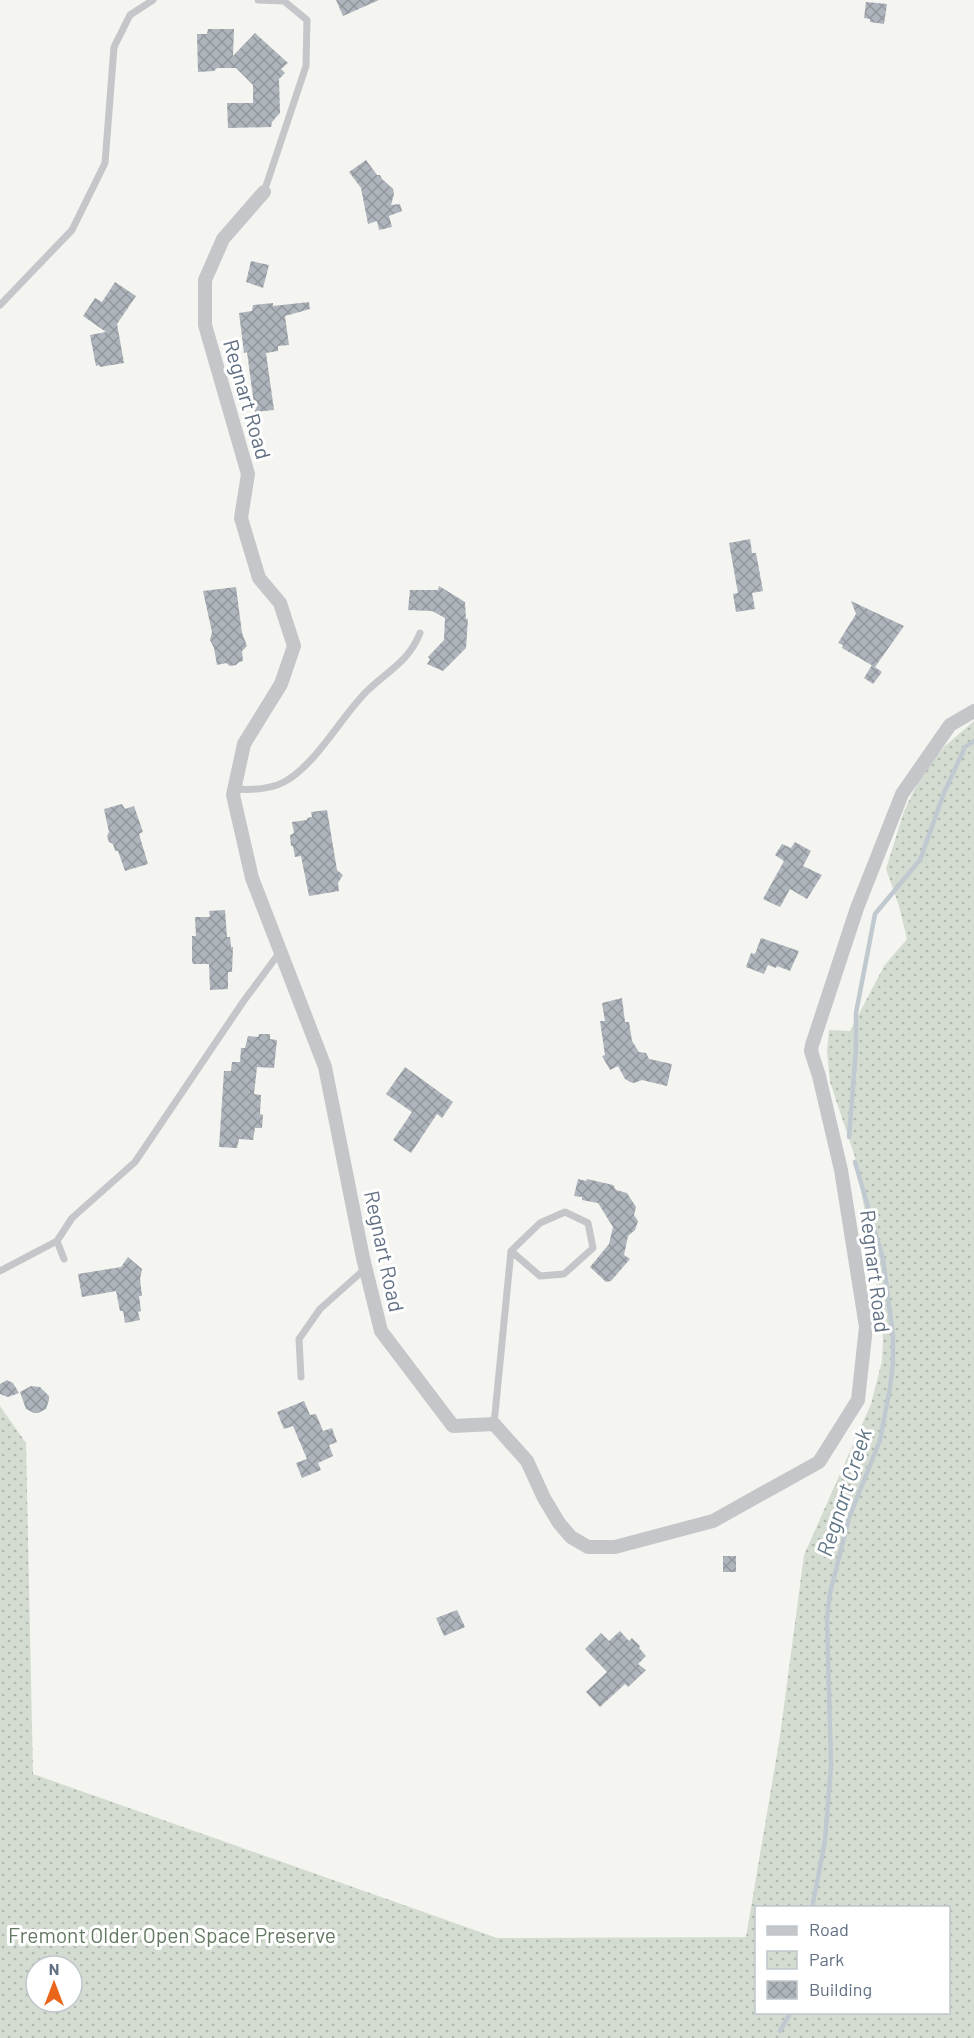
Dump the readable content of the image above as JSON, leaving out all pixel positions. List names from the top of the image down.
{
  "streets": {
    "street": ["Regnart Road"]
  },
  "water": ["Regnart Creek"],
  "parks": ["Fremont Older Open Space Preserve"],
  "legend": ["Road", "Park", "Building"],
  "north": "top"
}
